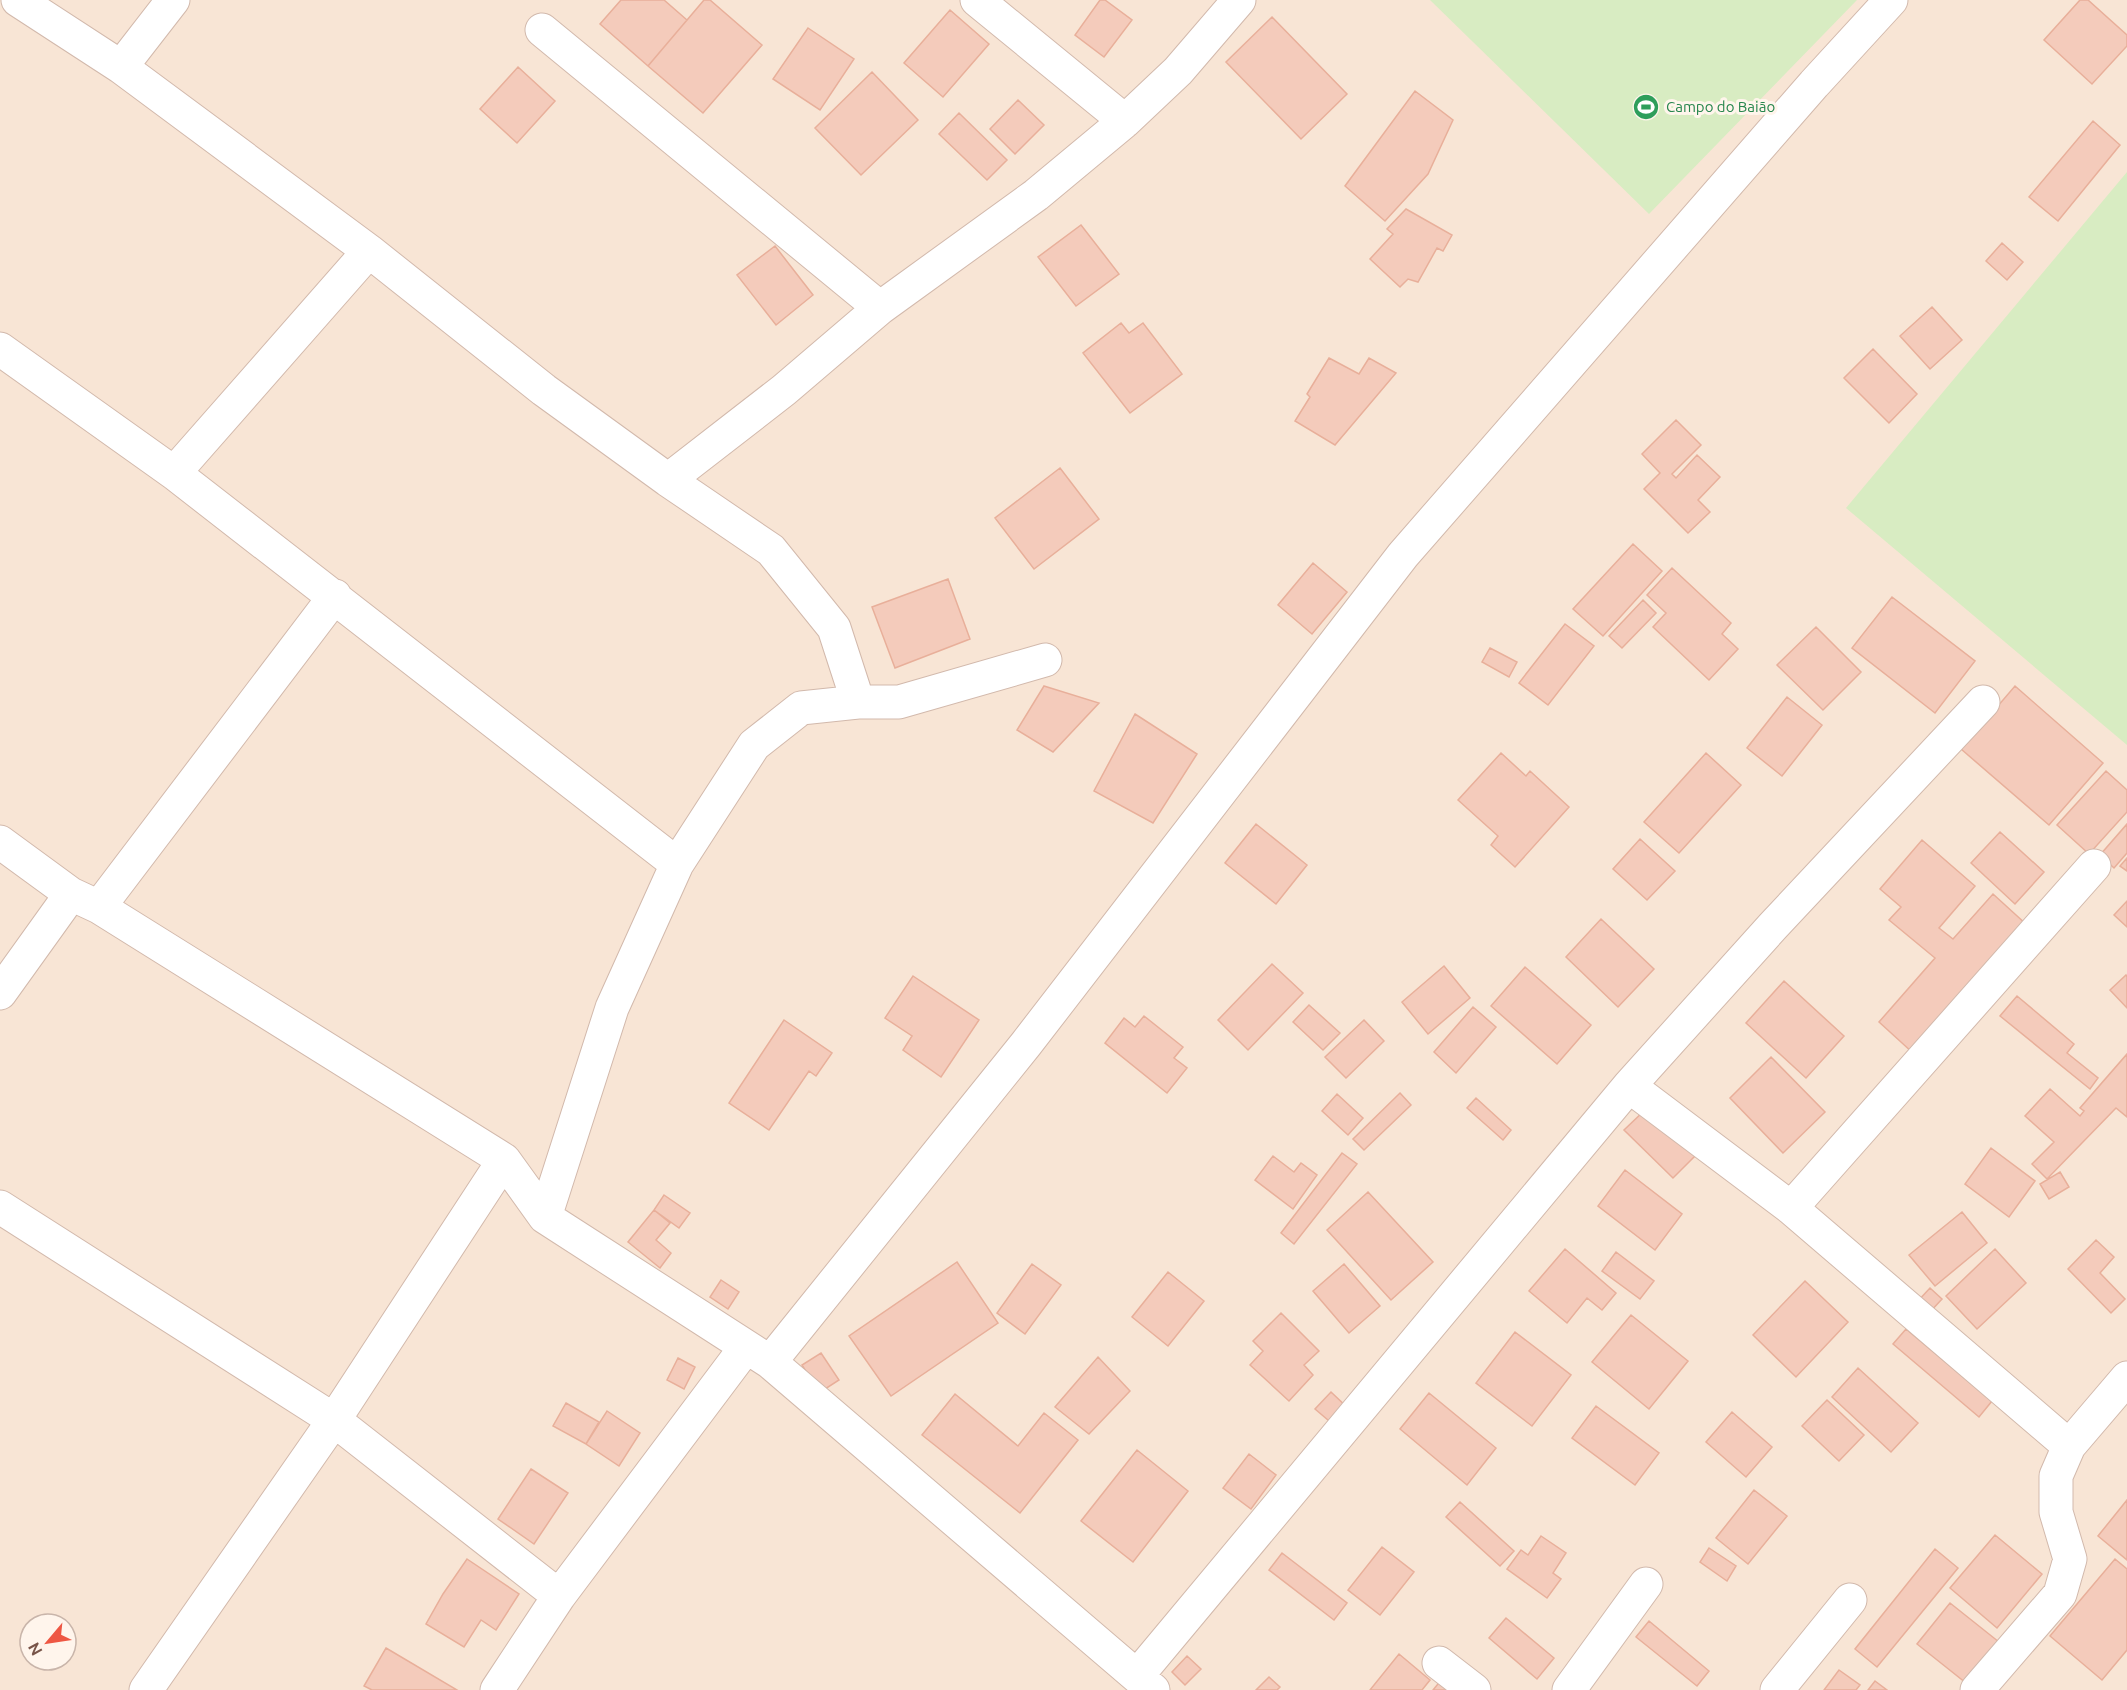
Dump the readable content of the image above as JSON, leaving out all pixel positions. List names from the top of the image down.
{
  "places": {
    "sports": ["Campo do Baião"]
  },
  "north": "bottom left"
}
